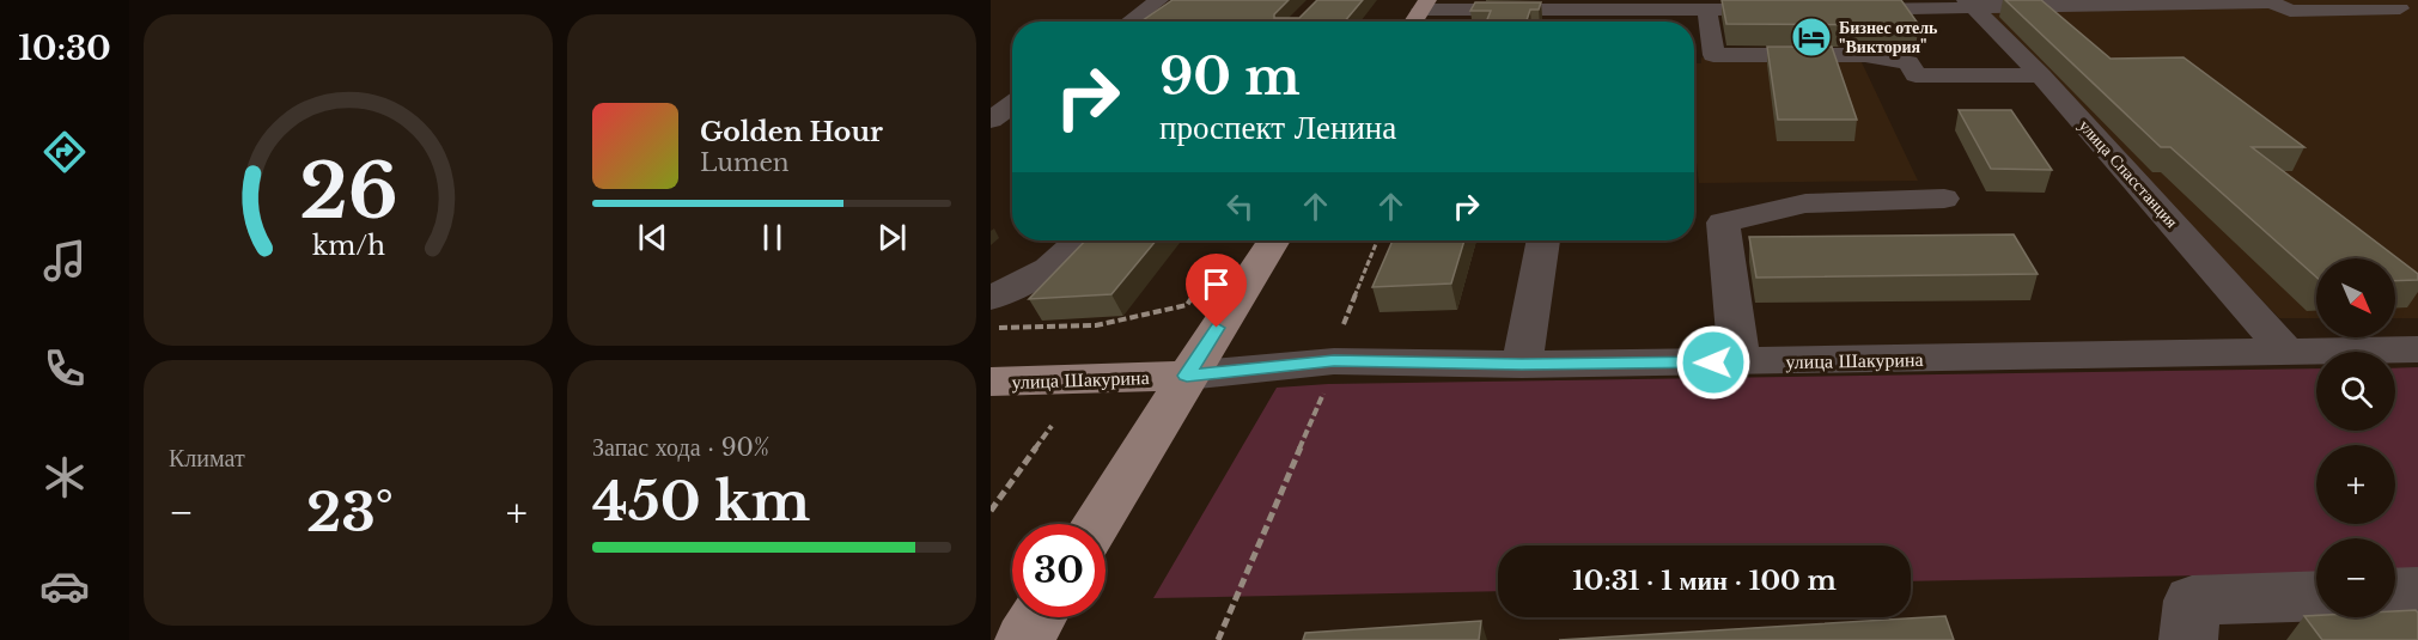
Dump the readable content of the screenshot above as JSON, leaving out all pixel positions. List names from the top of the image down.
{
  "streets": {
    "main road": ["улица Шакурина"],
    "street": ["улица Спасстанция"]
  },
  "crossings": [
    ["улица Спасстанция", "улица Шакурина"]
  ],
  "places": {
    "hotel": ["Бизнес отель \"Виктория\""]
  },
  "north": "bottom right",
  "page": {
    "tabs": "10:30",
    "turn": ["90 m", "проспект Ленина"],
    "song": ["Golden Hour", "Lumen"],
    "map_buttons": ["+", "−"],
    "tile": [
      "Климат",
      ["Запас хода · 90%", "450 km"]
    ],
    "heat": ["−", "23°", "+"],
    "limit": "30",
    "trip": "10:31 · 1 мин · 100 m",
    "gauge": ["26", "km/h"]
  }
}
